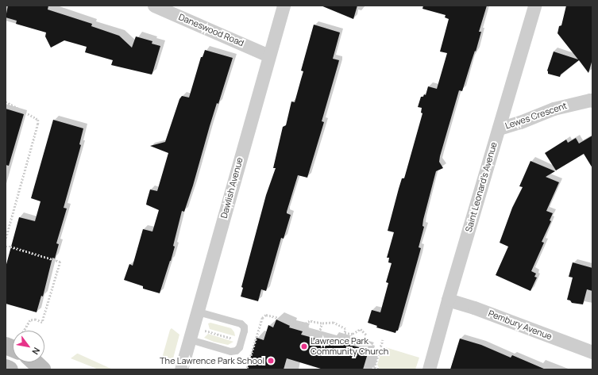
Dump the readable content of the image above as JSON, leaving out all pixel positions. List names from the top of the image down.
{
  "streets": {
    "street": [
      "Daneswood Road",
      "Lewes Crescent",
      "Saint Leonard's Avenue",
      "Dawlish Avenue",
      "Pembury Avenue"
    ]
  },
  "crossings": [
    ["Daneswood Road", "Dawlish Avenue"],
    ["Lewes Crescent", "Saint Leonard's Avenue"],
    ["Saint Leonard's Avenue", "Pembury Avenue"]
  ],
  "places": ["Lawrence Park Community Church", "The Lawrence Park School"],
  "north": "bottom right"
}
